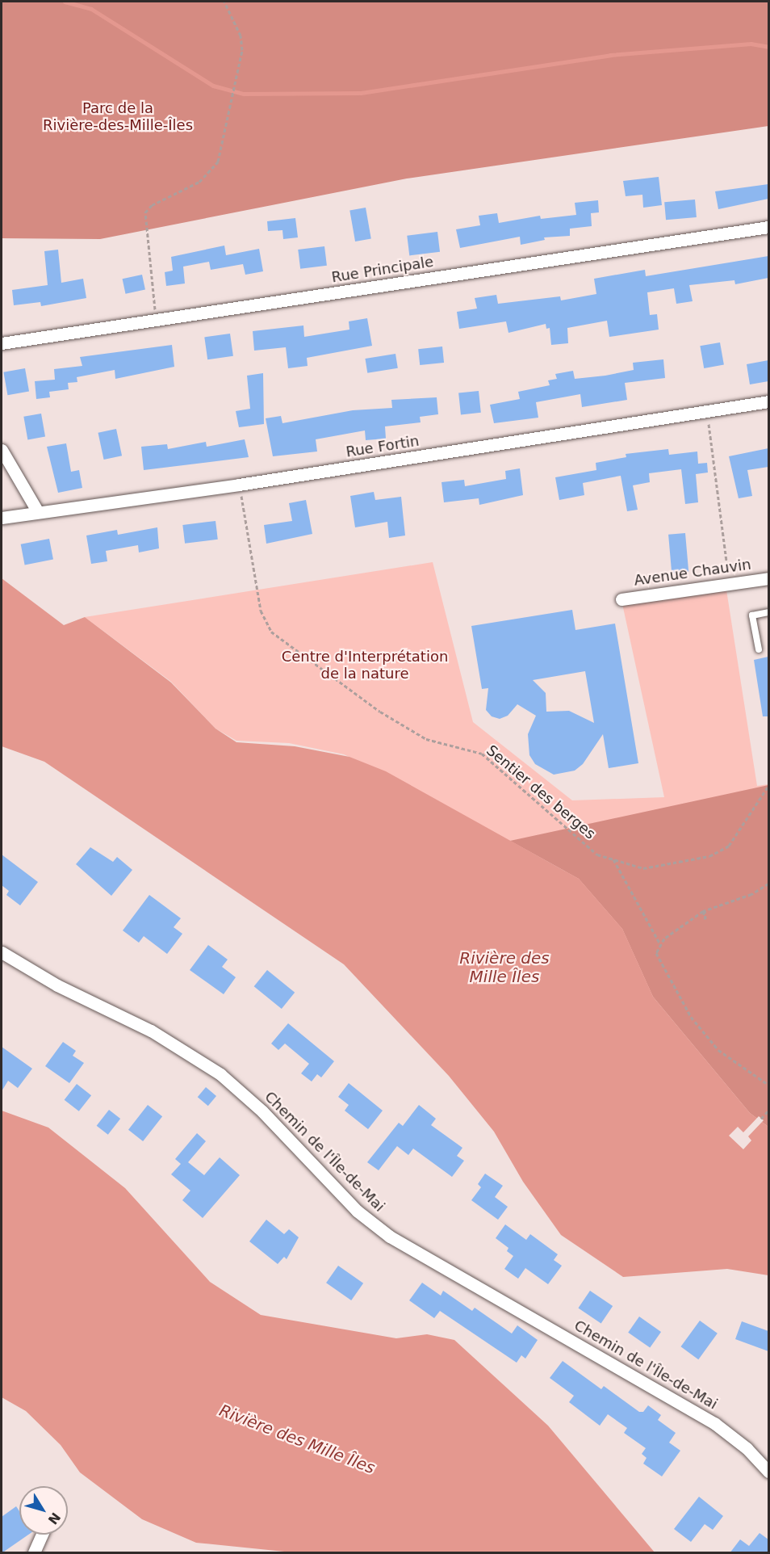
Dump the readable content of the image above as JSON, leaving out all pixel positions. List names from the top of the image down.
{
  "streets": {
    "street": [
      "Rue Principale",
      "Rue Fortin",
      "Avenue Chauvin",
      "Chemin de l'Île-de-Mai"
    ],
    "path": ["Sentier des berges"]
  },
  "crossings": [
    ["Rue Fortin", "Sentier des berges"]
  ],
  "water": ["Rivière des Mille Îles"],
  "parks": ["Parc de la Rivière-des-Mille-Îles", "Centre d'Interprétation de la nature"],
  "north": "bottom right"
}
